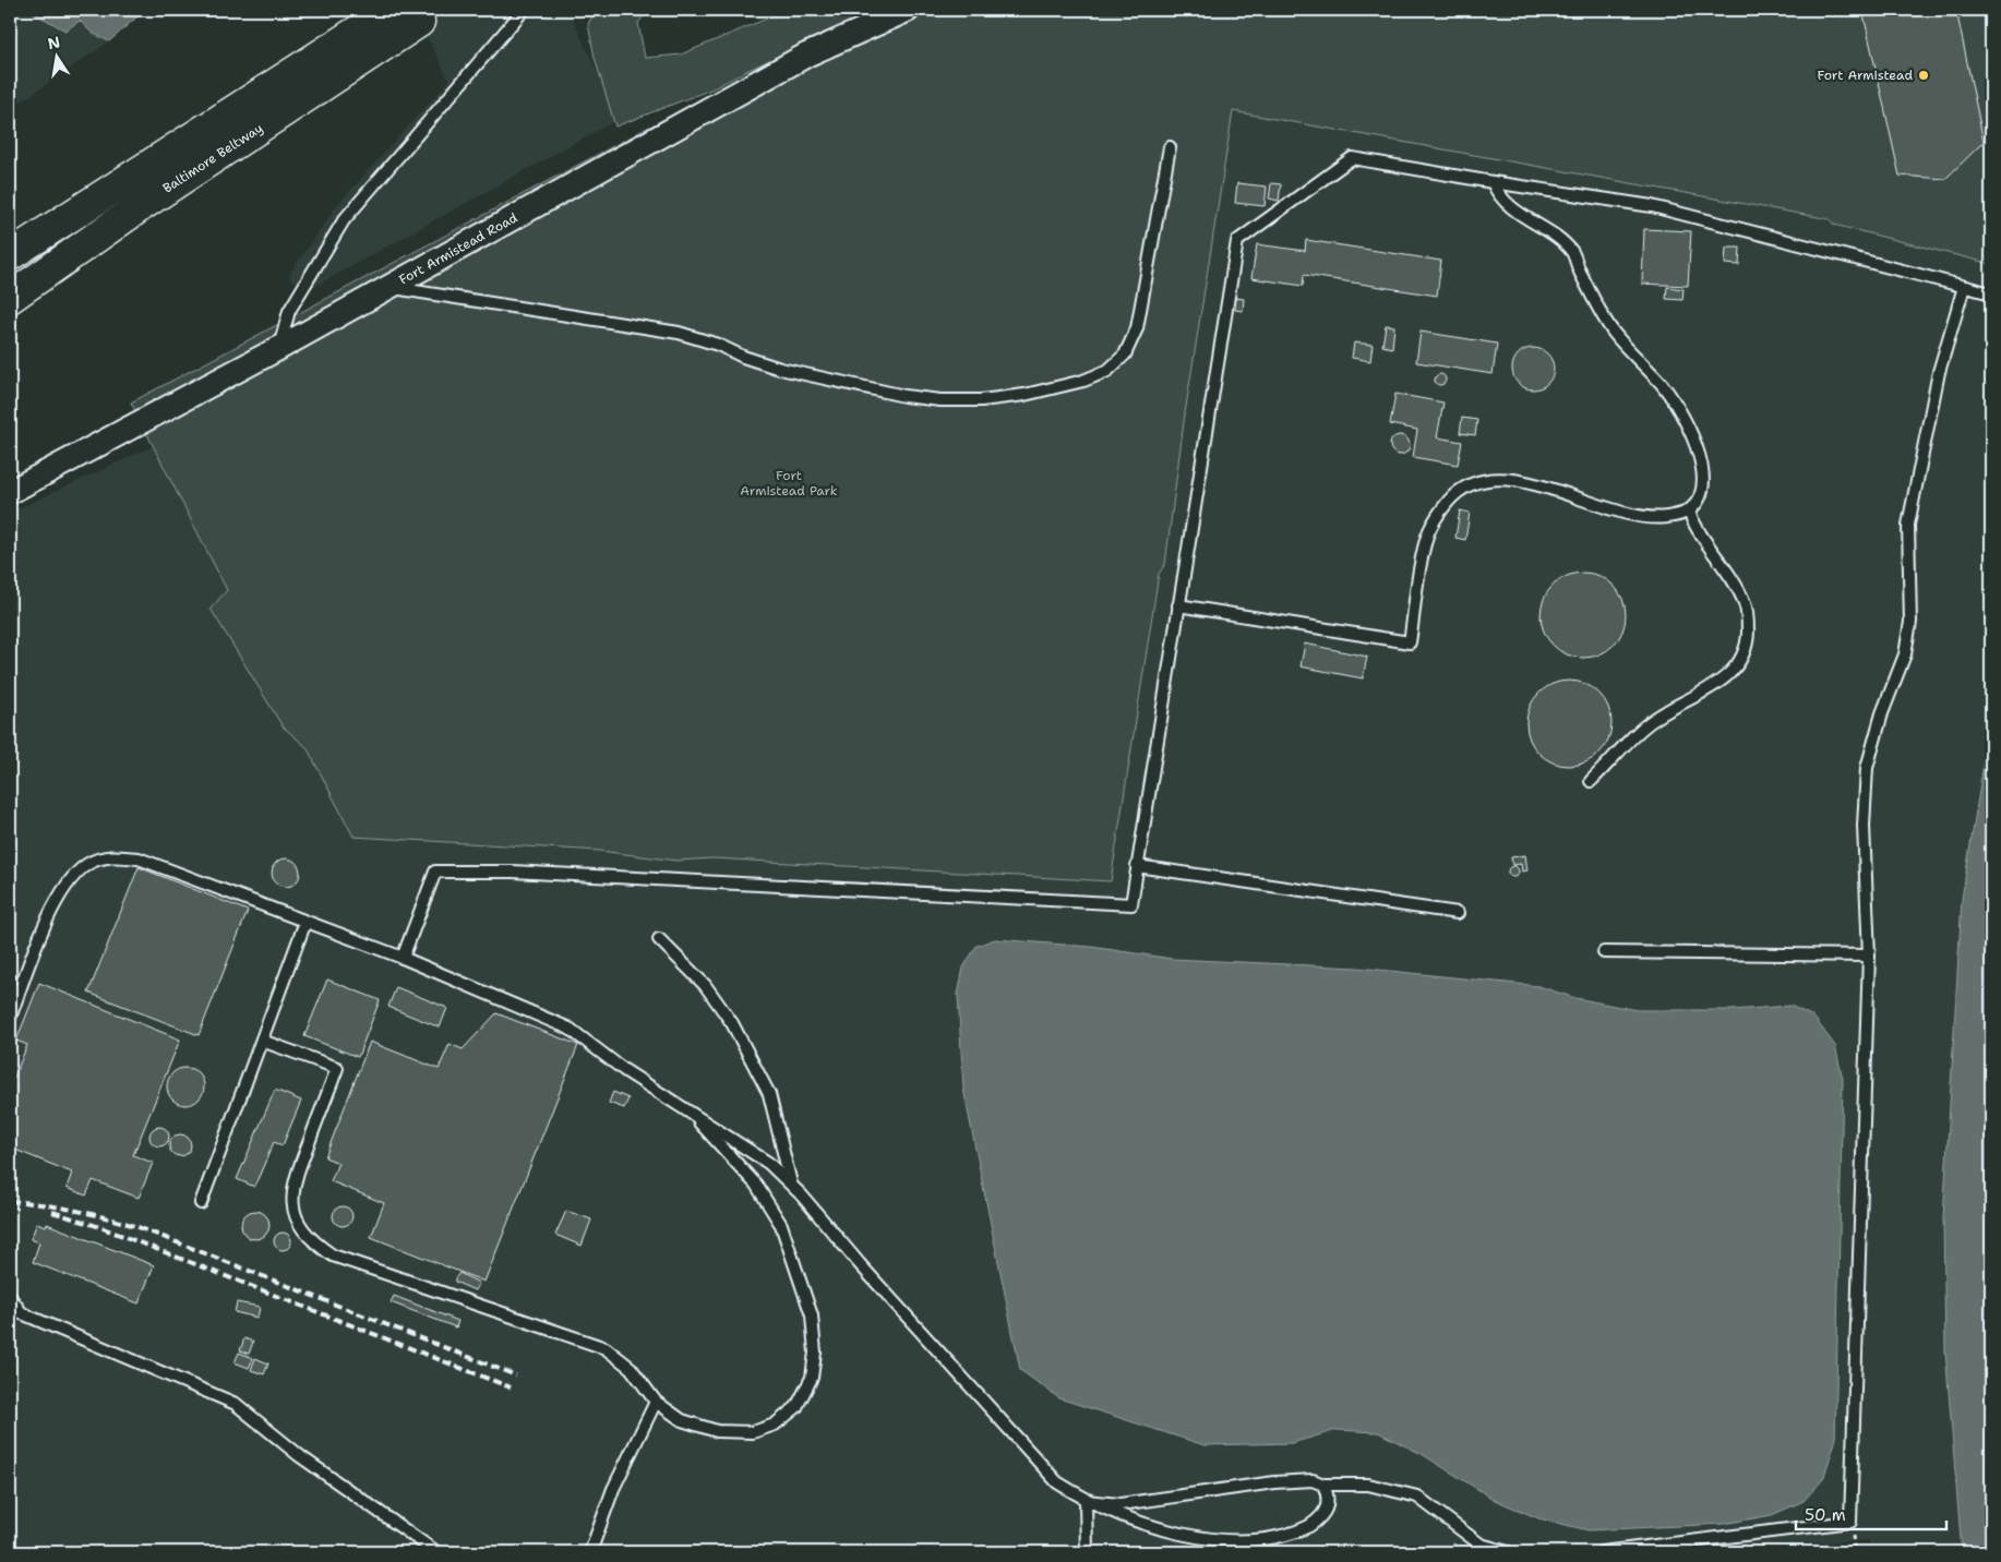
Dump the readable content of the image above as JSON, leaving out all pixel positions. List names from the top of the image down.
{
  "streets": {
    "highway": ["Baltimore Beltway"],
    "street": ["Fort Armistead Road"]
  },
  "parks": ["Fort Armistead Park"],
  "places": ["Fort Armistead"],
  "scale_bar": "50 m",
  "north": "top"
}
